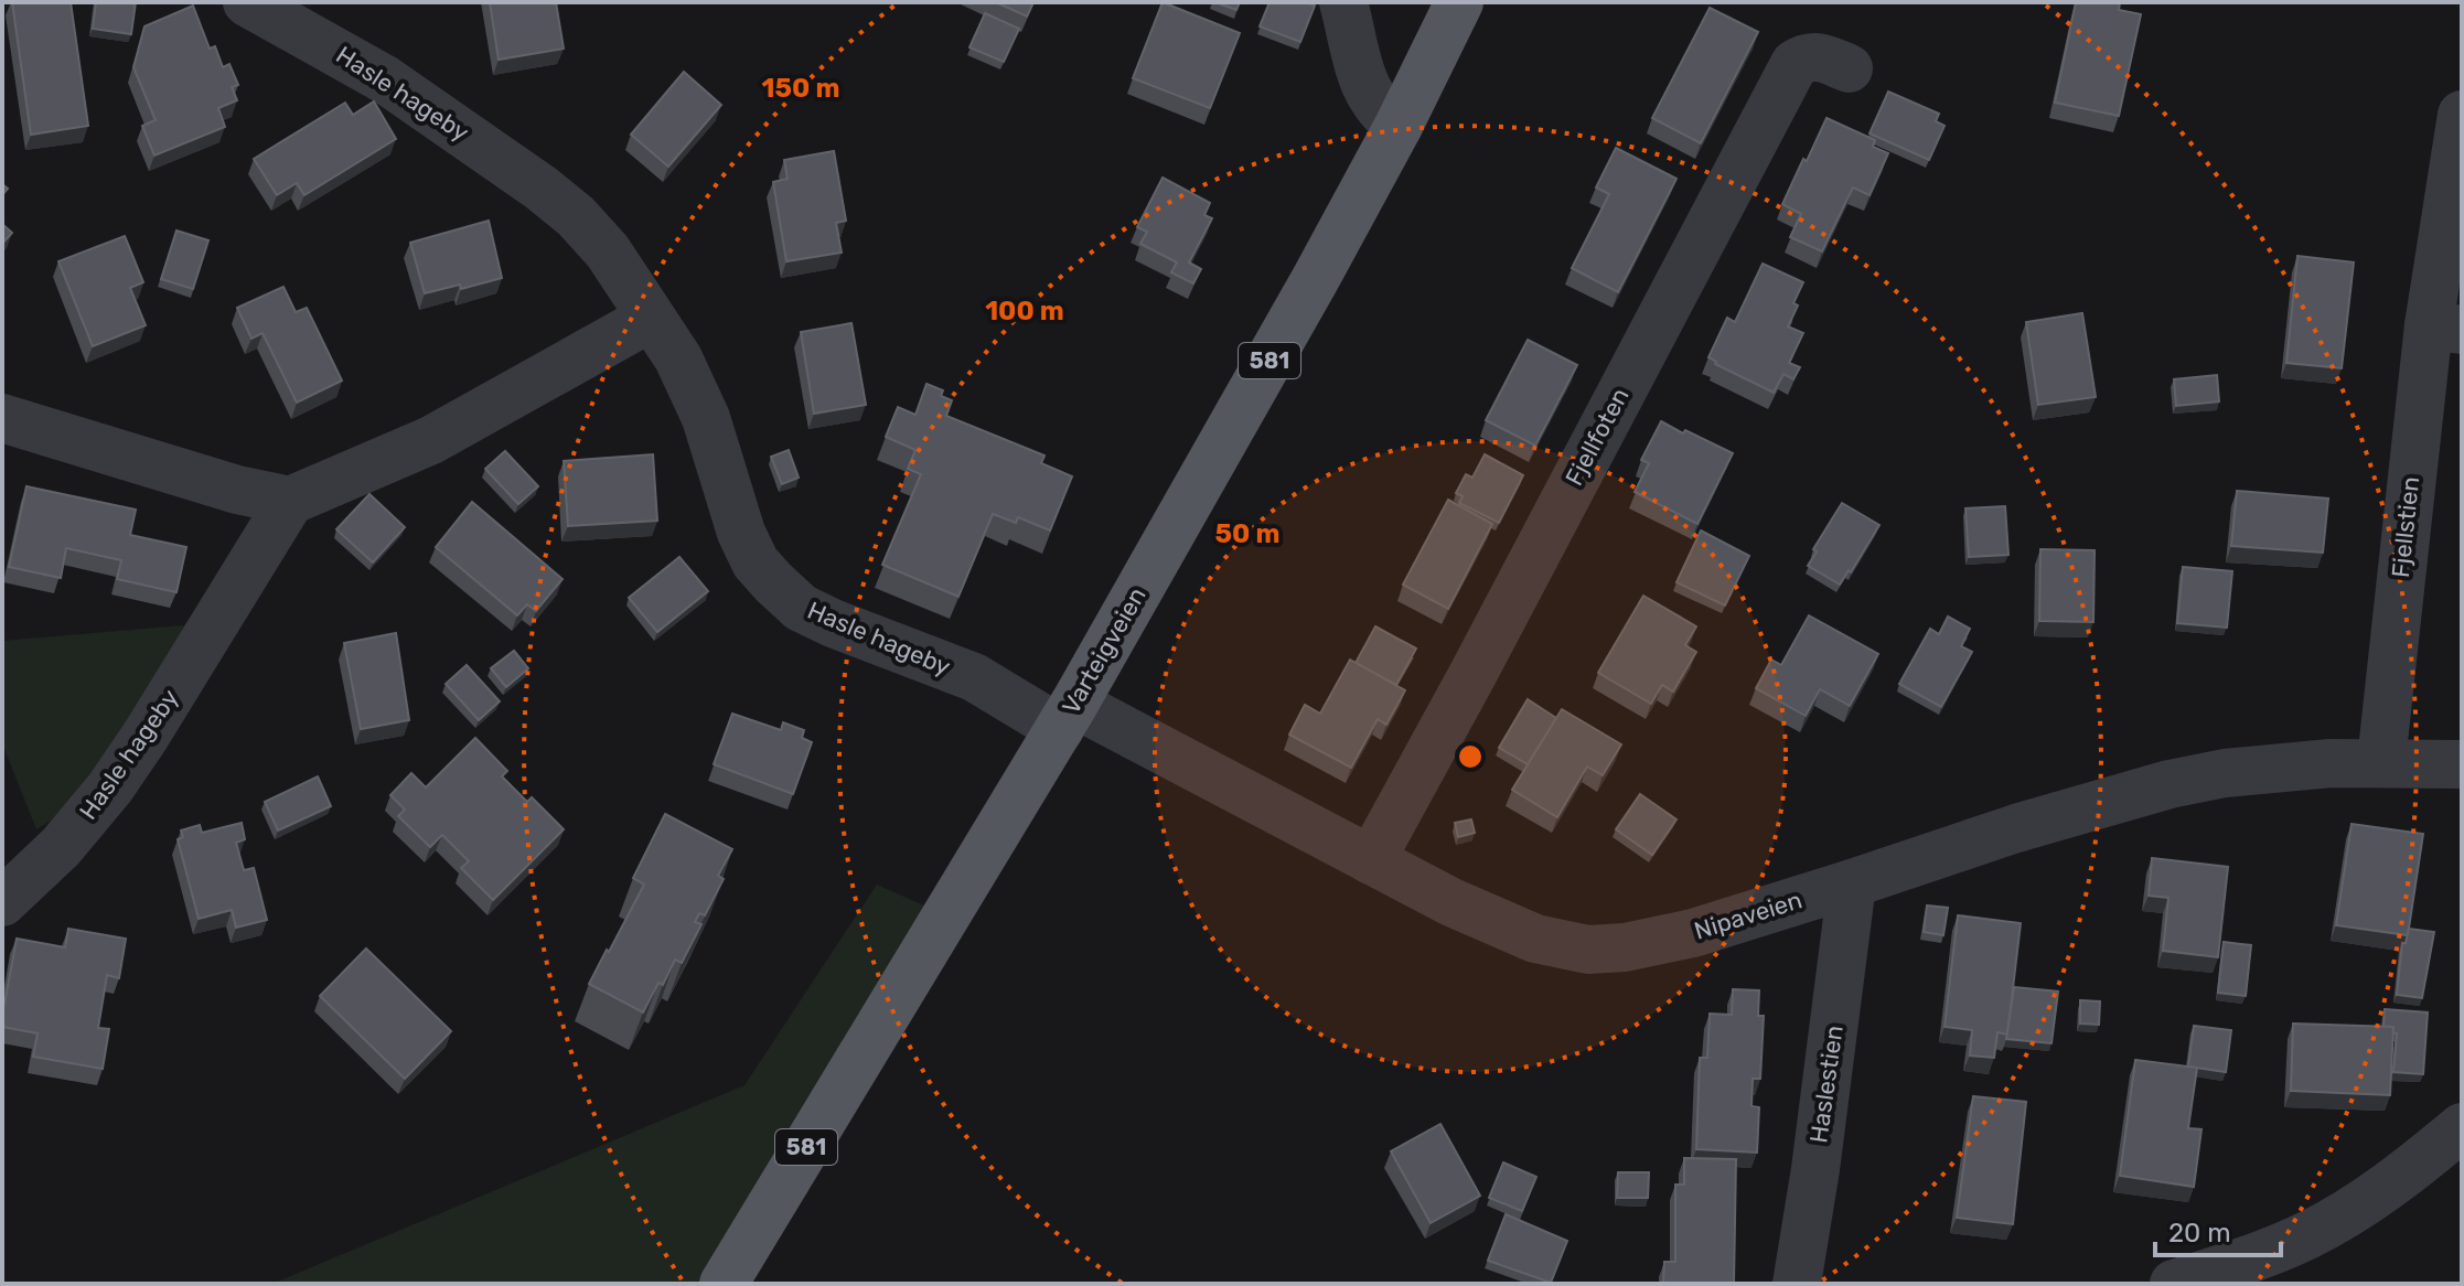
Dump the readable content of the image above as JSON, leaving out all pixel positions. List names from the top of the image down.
{
  "streets": {
    "main road": ["581", "Varteigveien"],
    "street": [
      "Hasle hageby",
      "Fjellfoten",
      "Fjellstien",
      "Nipaveien",
      "Haslestien"
    ]
  },
  "crossings": [
    ["Hasle hageby", "Varteigveien"],
    ["Hasle hageby", "Nipaveien"],
    ["Fjellfoten", "Nipaveien"],
    ["Fjellstien", "Nipaveien"],
    ["Varteigveien", "Nipaveien"],
    ["Nipaveien", "Haslestien"]
  ],
  "scale_bar": "20 m",
  "rings": ["150 m", "100 m", "50 m"]
}
